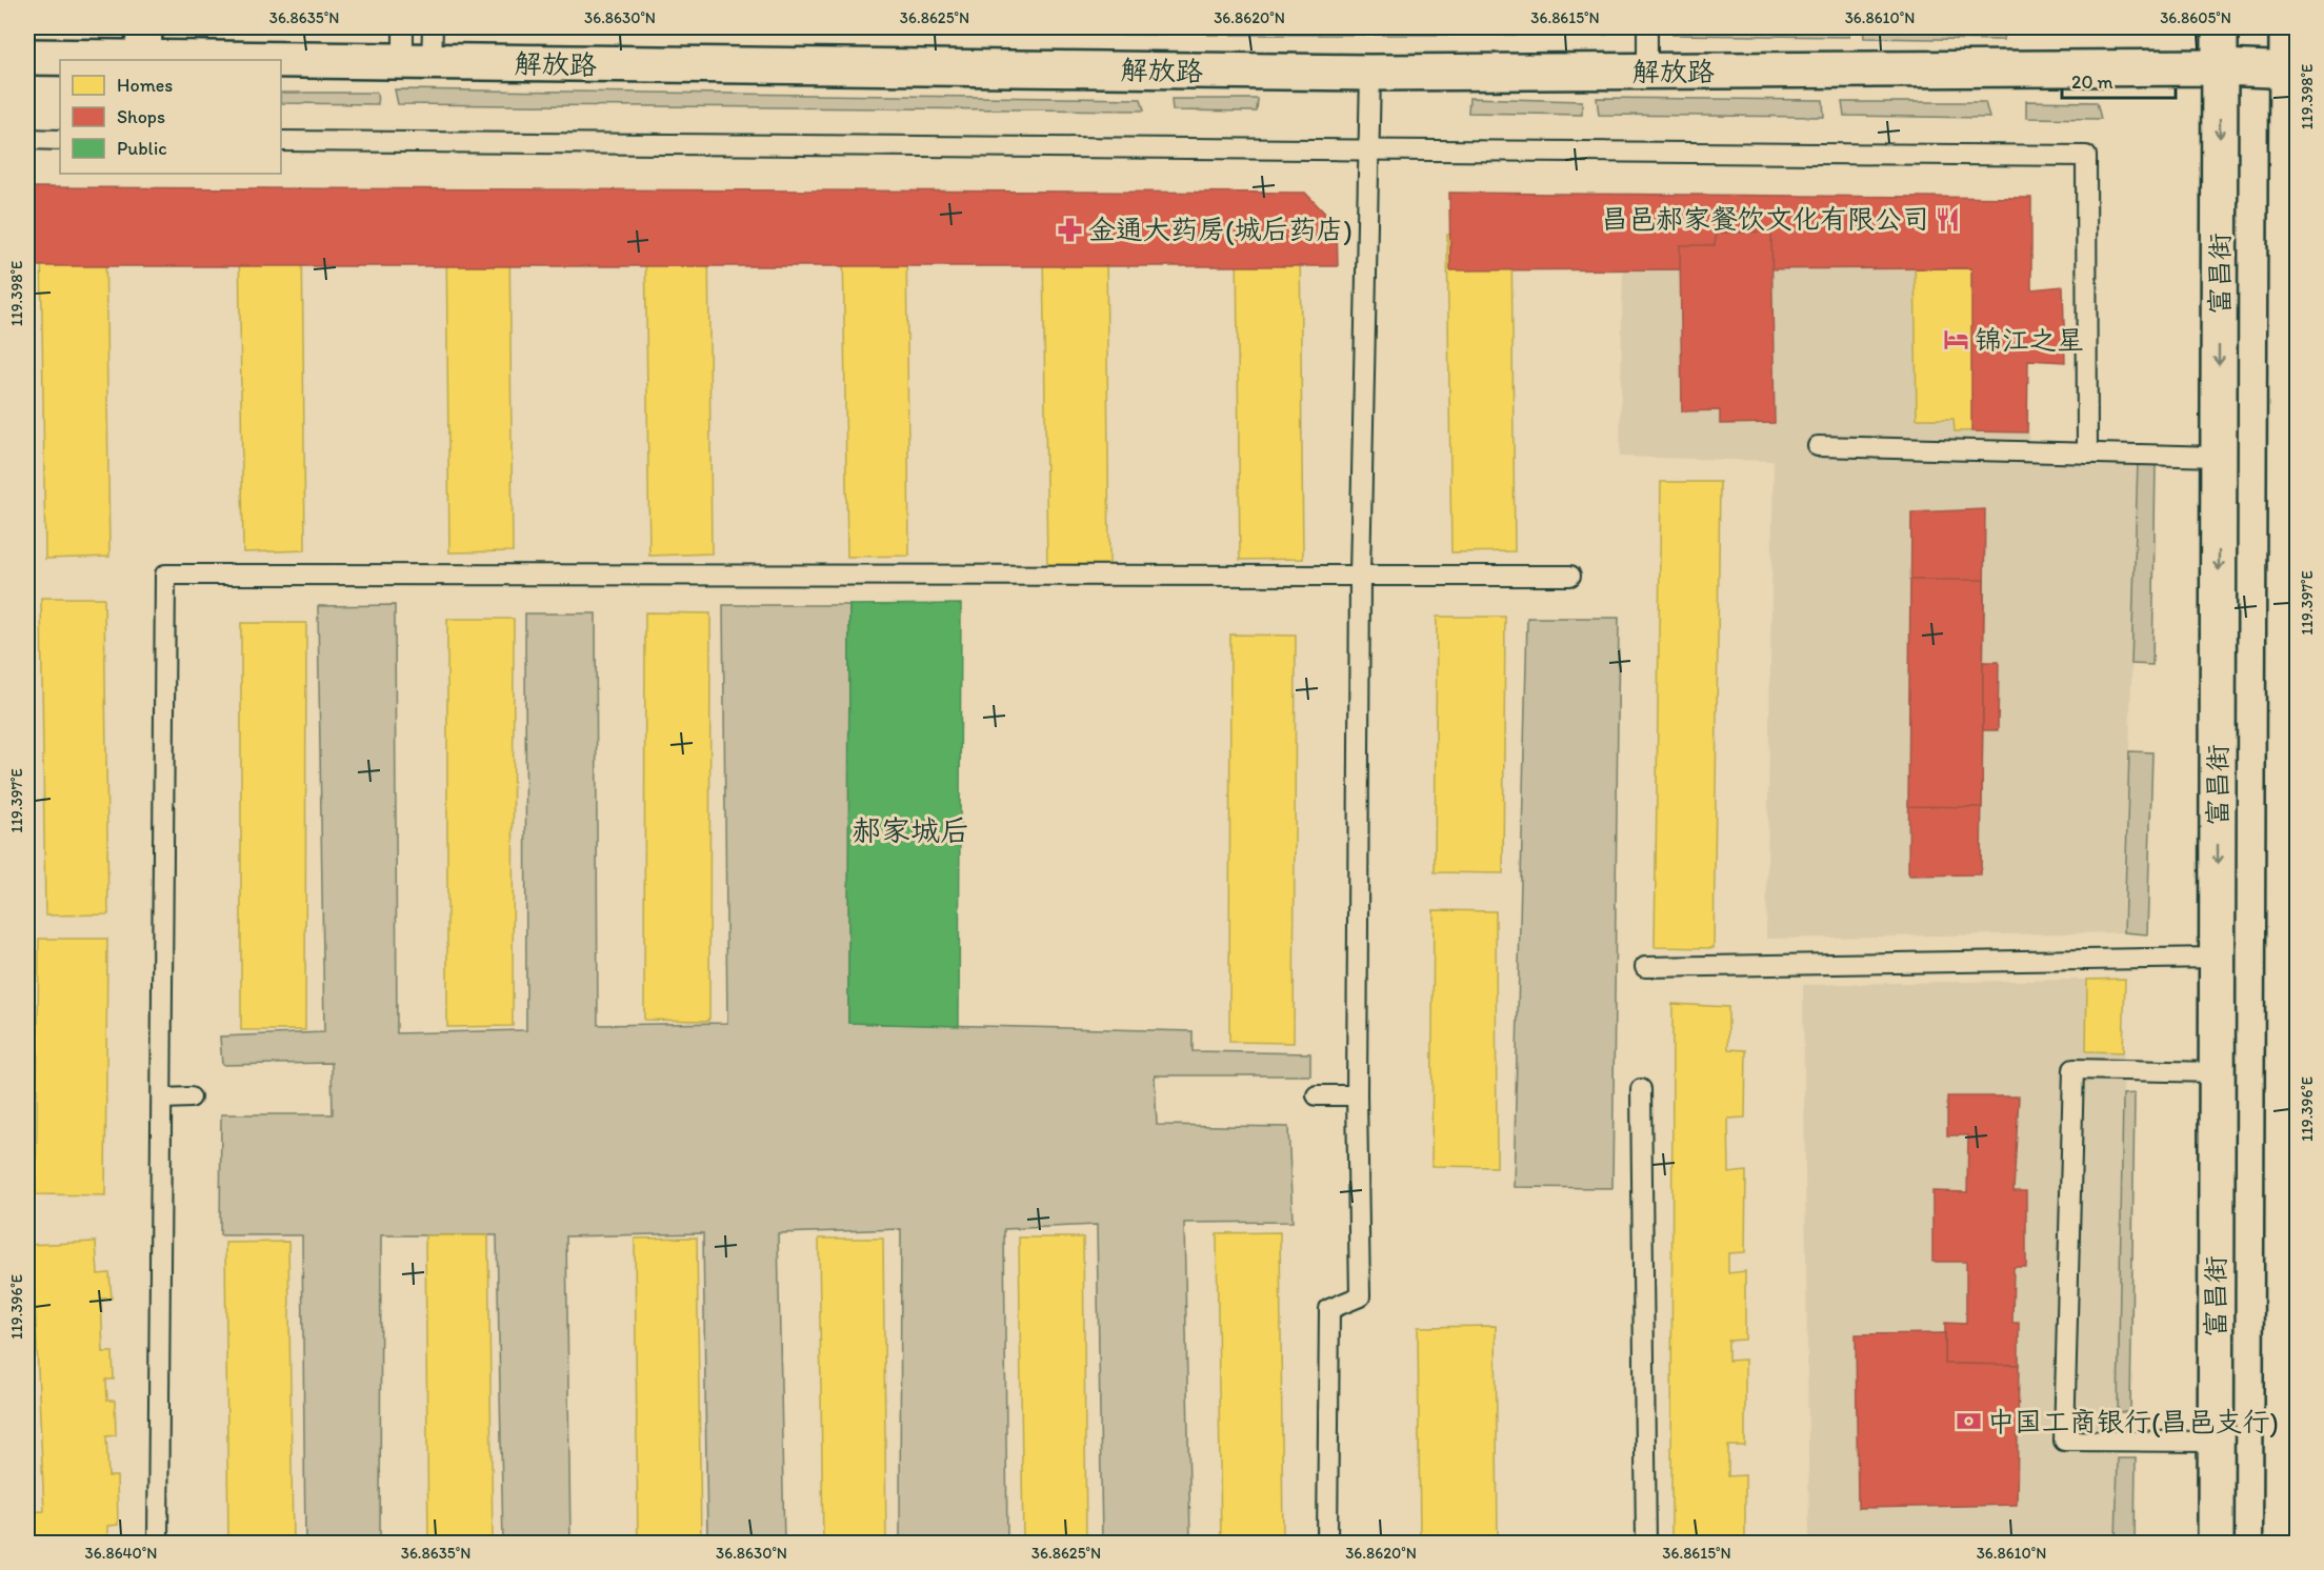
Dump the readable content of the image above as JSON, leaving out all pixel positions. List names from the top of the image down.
{
  "streets": {
    "main road": ["解放路", "富昌街"]
  },
  "crossings": [
    ["解放路", "富昌街"]
  ],
  "districts": ["郝家城后"],
  "places": {
    "restaurant": ["昌邑郝家餐饮文化有限公司"],
    "pharmacy": ["金通大药房(城后药店)"],
    "hotel": ["锦江之星"],
    "bank": ["中国工商银行(昌邑支行)"]
  },
  "legend": ["Homes", "Shops", "Public"],
  "scale_bar": "20 m",
  "coordinates": [
    "36.8635°N",
    "36.8630°N",
    "36.8625°N",
    "36.8620°N",
    "36.8615°N",
    "36.8610°N",
    "36.8605°N",
    "119.398°E",
    "119.397°E",
    "119.396°E",
    "36.8640°N"
  ]
}
